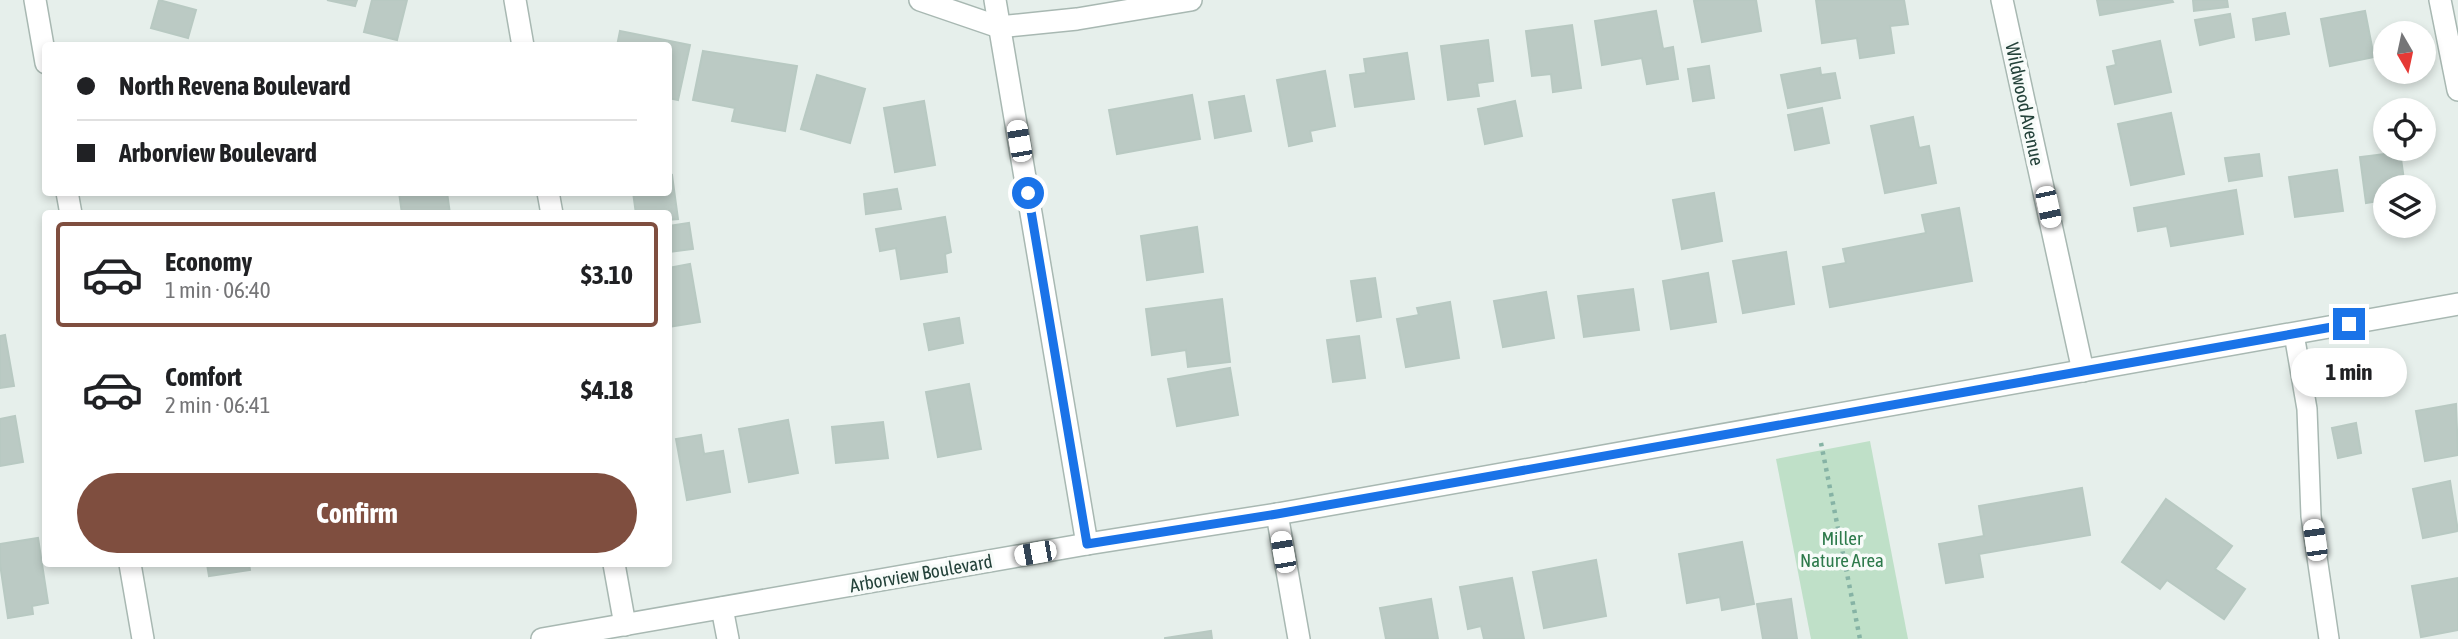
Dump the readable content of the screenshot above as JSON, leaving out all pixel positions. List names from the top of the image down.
{
  "streets": {
    "street": ["Wildwood Avenue", "Arborview Boulevard"]
  },
  "crossings": [
    ["Wildwood Avenue", "Arborview Boulevard"]
  ],
  "parks": ["Miller Nature Area"],
  "north": "bottom",
  "page": {
    "banner": ["North Revena Boulevard", "Arborview Boulevard"],
    "list": [
      {
        "name": "Economy",
        "note": "1 min · 06:40",
        "value": "$3.10"
      },
      {
        "name": "Comfort",
        "note": "2 min · 06:41",
        "value": "$4.18"
      }
    ],
    "bubble": "1 min",
    "buttons": "Confirm"
  }
}
